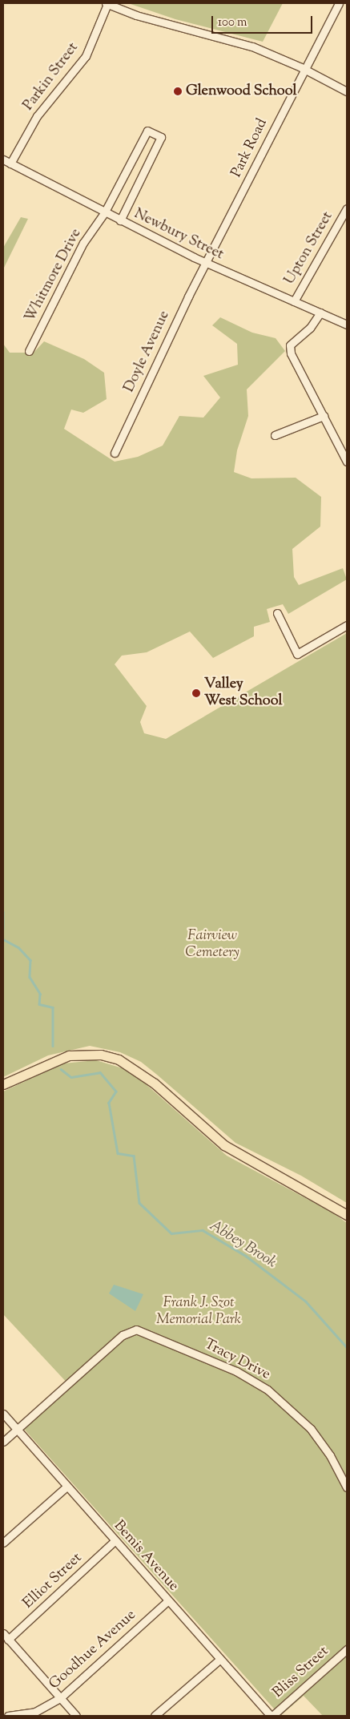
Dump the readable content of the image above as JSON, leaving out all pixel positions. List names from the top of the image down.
{
  "streets": {
    "street": [
      "Parkin Street",
      "Park Road",
      "Newbury Street",
      "Upton Street",
      "Whitmore Drive",
      "Doyle Avenue",
      "Tracy Drive",
      "Bemis Avenue",
      "Elliot Street",
      "Goodhue Avenue",
      "Bliss Street"
    ]
  },
  "crossings": [
    ["Parkin Street", "Newbury Street"],
    ["Park Road", "Newbury Street"],
    ["Park Road", "Doyle Avenue"],
    ["Newbury Street", "Upton Street"],
    ["Newbury Street", "Whitmore Drive"],
    ["Newbury Street", "Doyle Avenue"],
    ["Tracy Drive", "Bemis Avenue"],
    ["Bemis Avenue", "Elliot Street"],
    ["Bemis Avenue", "Goodhue Avenue"],
    ["Bemis Avenue", "Bliss Street"]
  ],
  "water": ["Abbey Brook"],
  "parks": ["Fairview Cemetery", "Frank J. Szot Memorial Park"],
  "places": ["Glenwood School", "Valley West School"],
  "scale_bar": "100 m"
}
